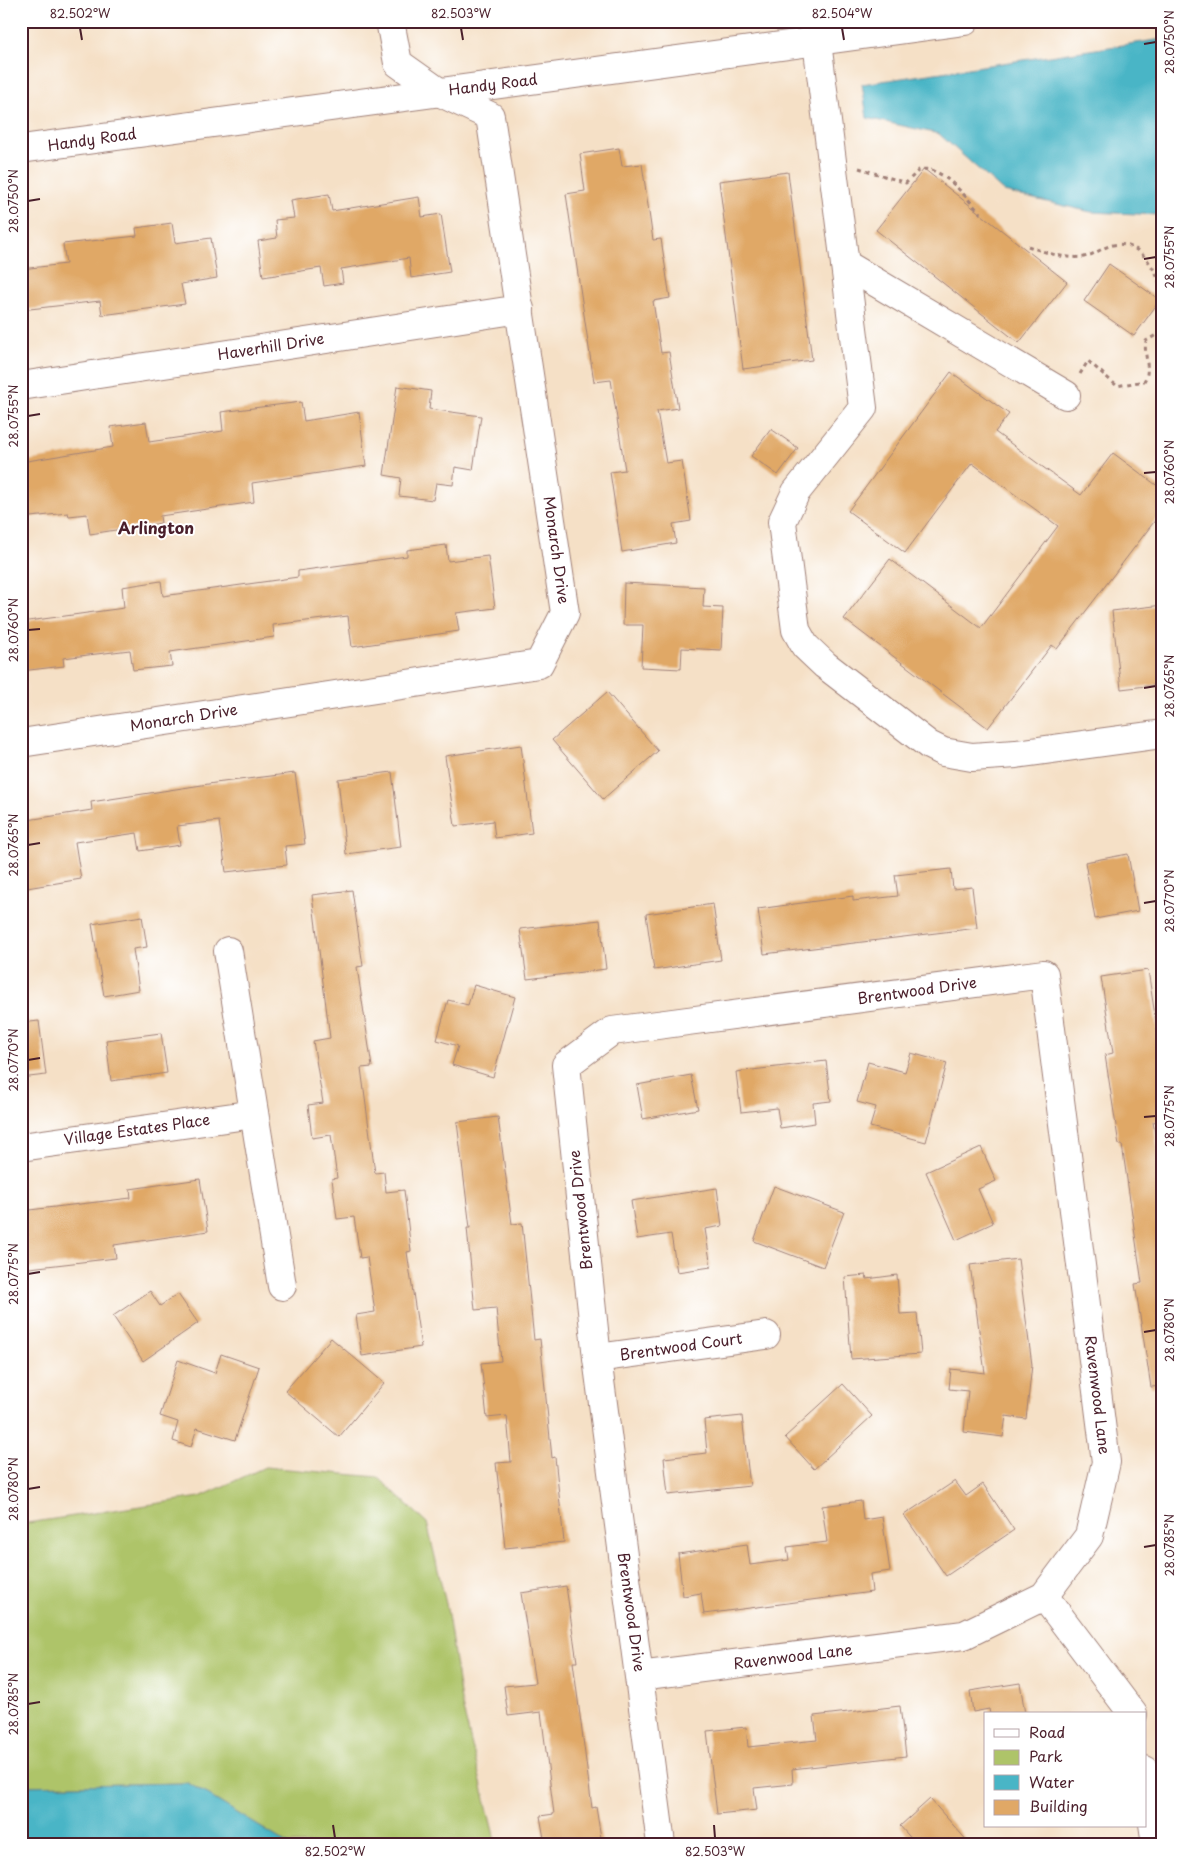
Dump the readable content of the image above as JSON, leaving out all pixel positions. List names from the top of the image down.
{
  "streets": {
    "street": [
      "Handy Road",
      "Haverhill Drive",
      "Monarch Drive",
      "Brentwood Drive",
      "Village Estates Place",
      "Brentwood Court",
      "Ravenwood Lane"
    ]
  },
  "crossings": [
    ["Handy Road", "Monarch Drive"],
    ["Haverhill Drive", "Monarch Drive"],
    ["Brentwood Drive", "Brentwood Court"],
    ["Brentwood Drive", "Ravenwood Lane"]
  ],
  "districts": ["Arlington"],
  "legend": [
    "Road",
    "Park",
    "Water",
    "Building"
  ],
  "coordinates": [
    "82.502°W",
    "82.503°W",
    "82.504°W",
    "28.0750°N",
    "28.0755°N",
    "28.0760°N",
    "28.0765°N",
    "28.0770°N",
    "28.0775°N",
    "28.0780°N",
    "28.0785°N"
  ]
}
